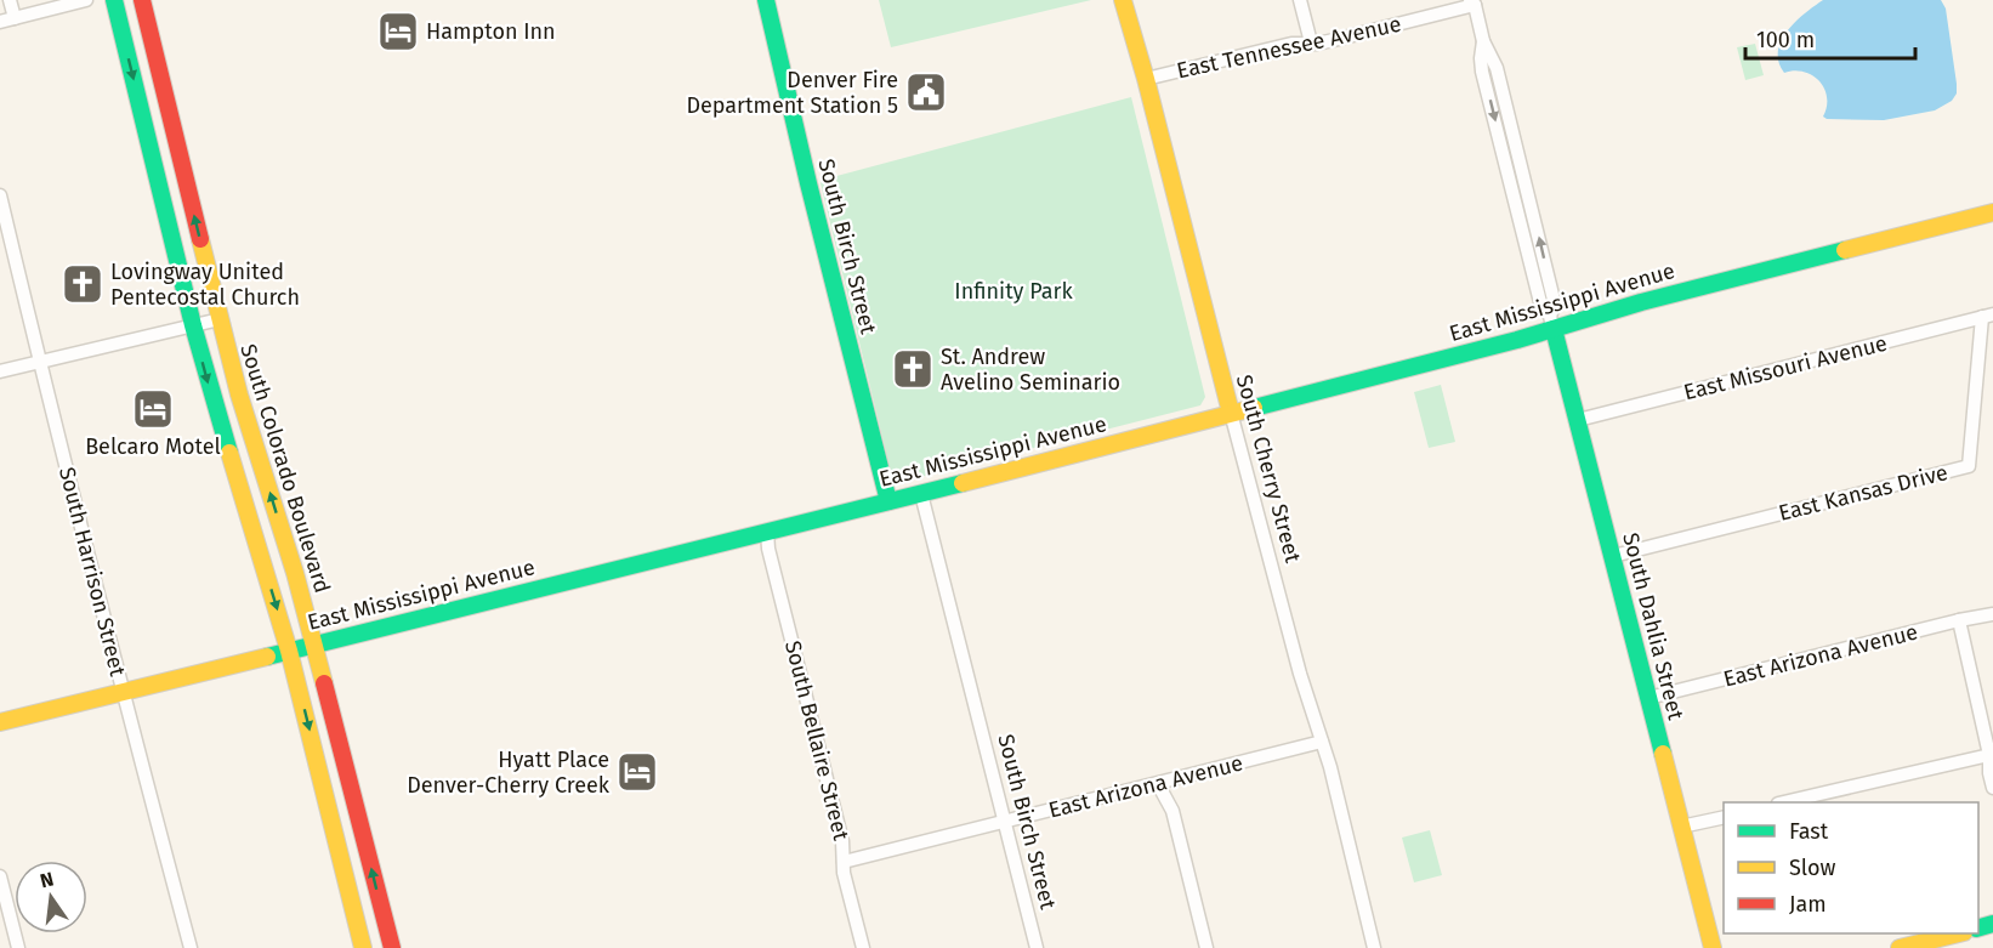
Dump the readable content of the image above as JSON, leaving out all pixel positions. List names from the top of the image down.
{
  "streets": {
    "street": [
      "East Tennessee Avenue",
      "South Birch Street",
      "East Mississippi Avenue",
      "East Missouri Avenue",
      "South Colorado Boulevard",
      "South Cherry Street",
      "East Kansas Drive",
      "South Harrison Street",
      "South Dahlia Street",
      "East Arizona Avenue",
      "South Bellaire Street"
    ]
  },
  "crossings": [
    ["East Tennessee Avenue", "South Cherry Street"],
    ["East Tennessee Avenue", "South Dahlia Street"],
    ["South Birch Street", "East Mississippi Avenue"],
    ["South Birch Street", "East Arizona Avenue"],
    ["East Mississippi Avenue", "South Colorado Boulevard"],
    ["East Mississippi Avenue", "South Cherry Street"],
    ["East Mississippi Avenue", "South Harrison Street"],
    ["East Mississippi Avenue", "South Dahlia Street"],
    ["East Mississippi Avenue", "South Bellaire Street"],
    ["East Missouri Avenue", "East Kansas Drive"],
    ["East Missouri Avenue", "South Dahlia Street"],
    ["South Cherry Street", "East Arizona Avenue"],
    ["East Kansas Drive", "South Dahlia Street"],
    ["South Dahlia Street", "East Arizona Avenue"],
    ["East Arizona Avenue", "South Bellaire Street"]
  ],
  "parks": ["Infinity Park"],
  "places": {
    "hotel": ["Hampton Inn", "Belcaro Motel", "Hyatt Place Denver-Cherry Creek"],
    "public building": ["Denver Fire Department Station 5"],
    "church": ["Lovingway United Pentecostal Church", "St. Andrew Avelino Seminario"]
  },
  "legend": ["Fast", "Slow", "Jam"],
  "scale_bar": "100 m",
  "north": "top"
}
